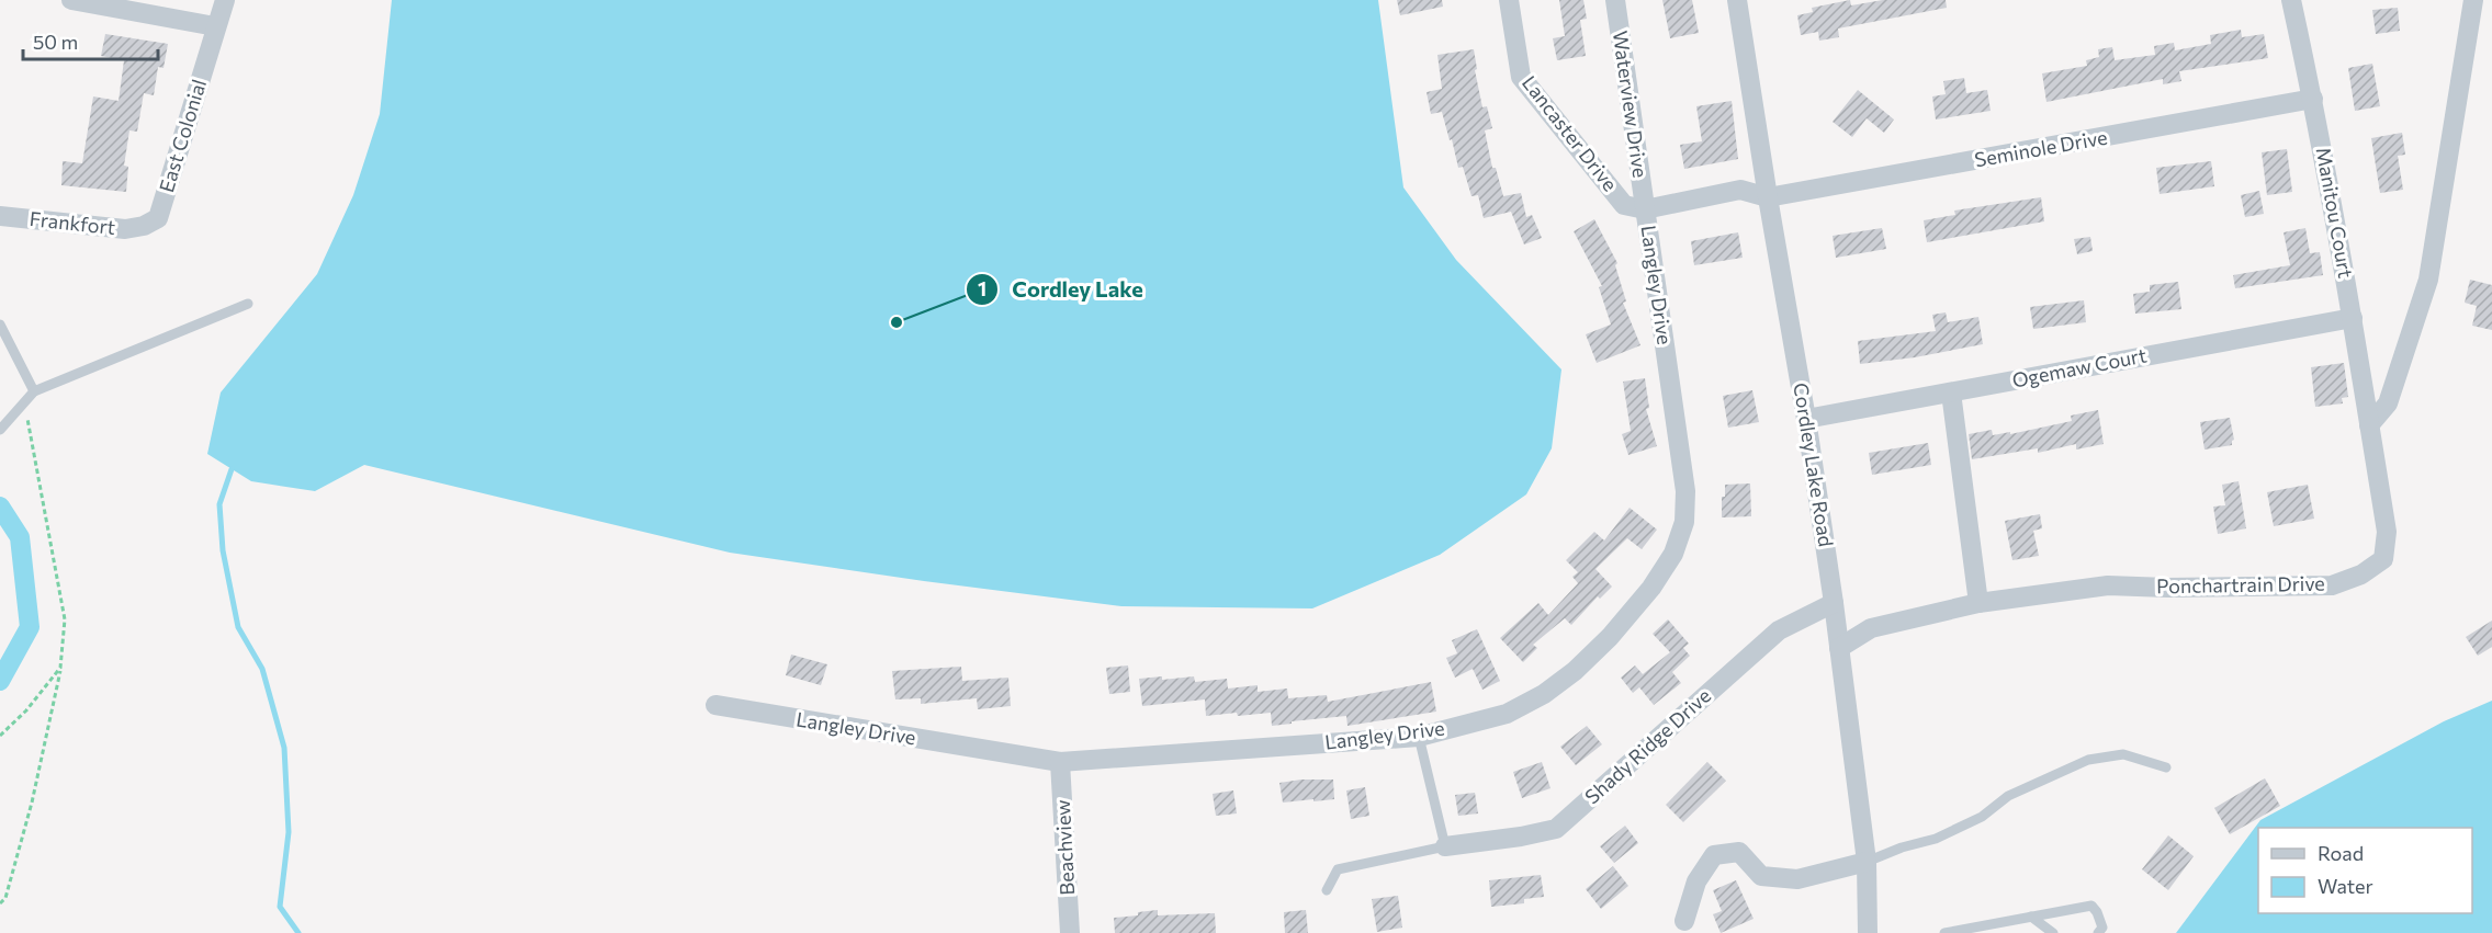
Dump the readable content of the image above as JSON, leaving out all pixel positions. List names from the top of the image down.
{
  "streets": {
    "street": [
      "Waterview Drive",
      "Lancaster Drive",
      "East Colonial",
      "Seminole Drive",
      "Manitou Court",
      "Frankfort",
      "Langley Drive",
      "Ogemaw Court",
      "Cordley Lake Road",
      "Ponchartrain Drive",
      "Shady Ridge Drive",
      "Beachview"
    ]
  },
  "crossings": [
    ["Waterview Drive", "Lancaster Drive"],
    ["Waterview Drive", "Langley Drive"],
    ["Lancaster Drive", "Langley Drive"],
    ["East Colonial", "Frankfort"],
    ["Seminole Drive", "Manitou Court"],
    ["Seminole Drive", "Langley Drive"],
    ["Seminole Drive", "Cordley Lake Road"],
    ["Manitou Court", "Ogemaw Court"],
    ["Manitou Court", "Ponchartrain Drive"],
    ["Langley Drive", "Cordley Lake Road"],
    ["Langley Drive", "Beachview"],
    ["Ogemaw Court", "Cordley Lake Road"],
    ["Cordley Lake Road", "Ponchartrain Drive"],
    ["Cordley Lake Road", "Shady Ridge Drive"]
  ],
  "places": ["Cordley Lake"],
  "legend": ["Road", "Water"],
  "scale_bar": "50 m"
}
